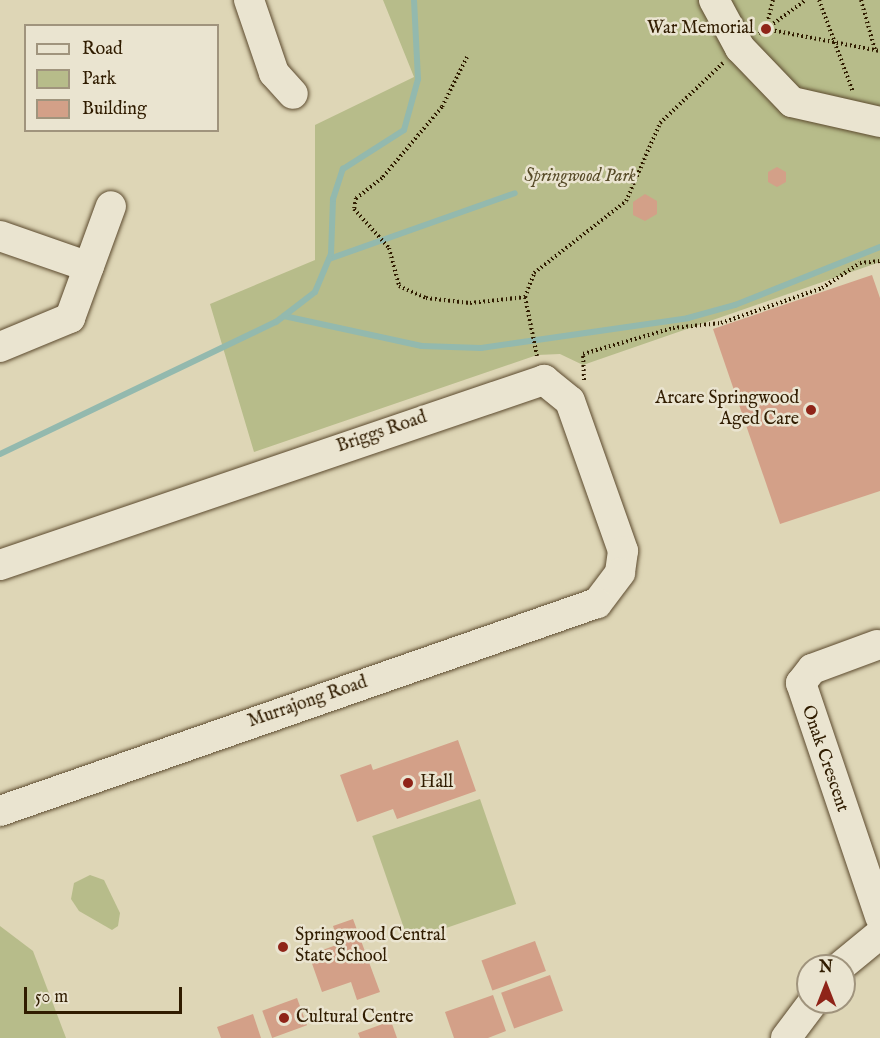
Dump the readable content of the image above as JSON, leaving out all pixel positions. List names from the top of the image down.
{
  "streets": {
    "street": ["Briggs Road", "Murrajong Road", "Onak Crescent"]
  },
  "crossings": [
    ["Briggs Road", "Murrajong Road"]
  ],
  "parks": ["Springwood Park"],
  "places": [
    "War Memorial",
    "Arcare Springwood Aged Care",
    "Hall",
    "Springwood Central State School",
    "Cultural Centre"
  ],
  "legend": ["Road", "Park", "Building"],
  "scale_bar": "50 m",
  "north": "top"
}
